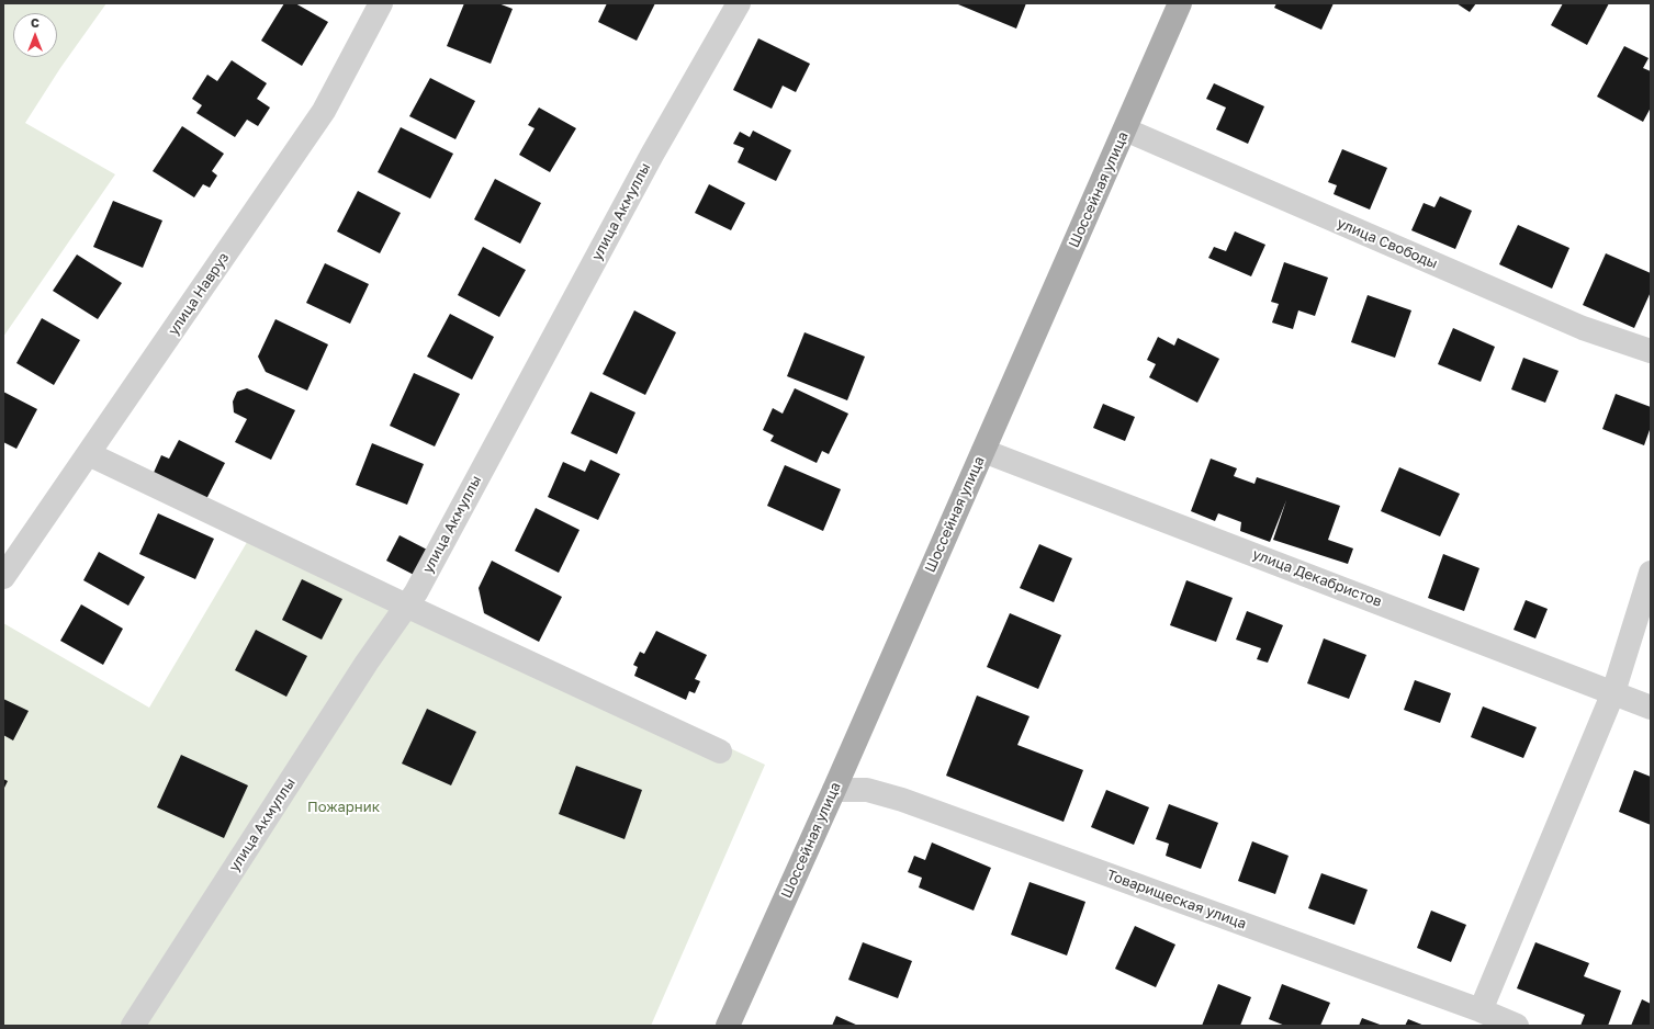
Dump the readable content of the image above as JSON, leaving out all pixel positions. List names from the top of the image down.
{
  "streets": {
    "main road": ["Шоссейная улица"],
    "street": [
      "улица Акмуллы",
      "улица Свободы",
      "улица Навруз",
      "улица Декабристов",
      "Товарищеская улица"
    ]
  },
  "crossings": [
    ["Шоссейная улица", "улица Свободы"],
    ["Шоссейная улица", "улица Декабристов"],
    ["Шоссейная улица", "Товарищеская улица"]
  ],
  "parks": ["Пожарник"],
  "north": "top"
}
